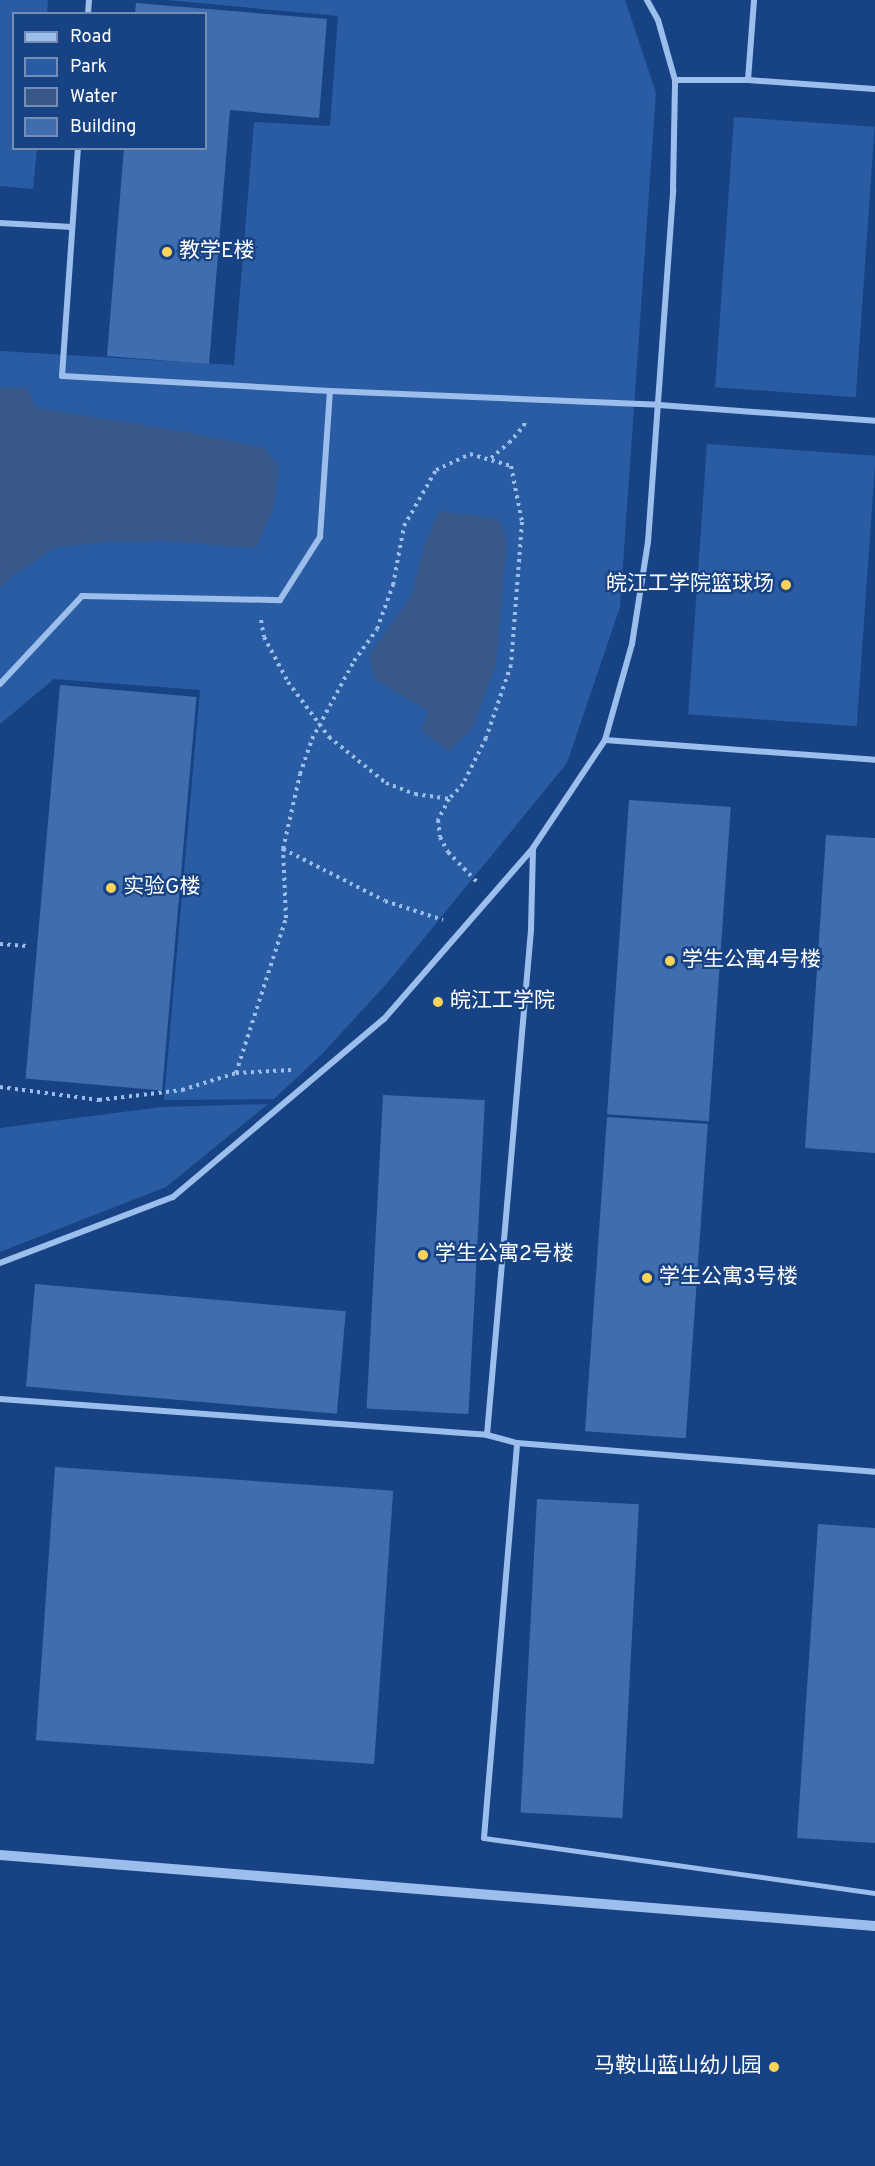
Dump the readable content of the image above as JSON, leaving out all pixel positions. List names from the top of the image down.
{
  "places": [
    "教学E楼",
    "皖江工学院篮球场",
    "实验G楼",
    "学生公寓4号楼",
    "皖江工学院",
    "学生公寓2号楼",
    "学生公寓3号楼",
    "马鞍山蓝山幼儿园"
  ],
  "legend": [
    "Road",
    "Park",
    "Water",
    "Building"
  ]
}
